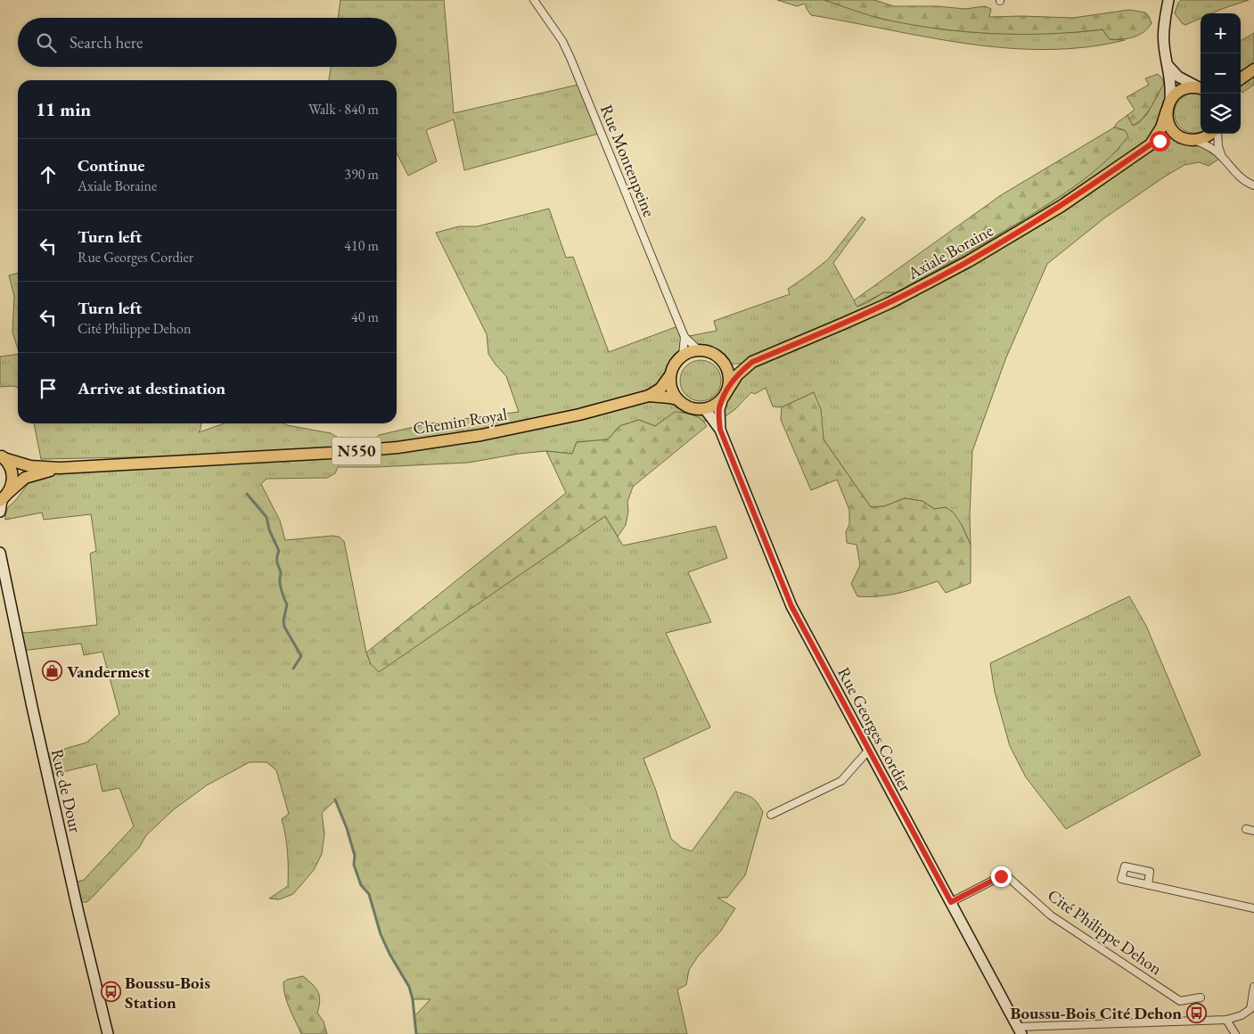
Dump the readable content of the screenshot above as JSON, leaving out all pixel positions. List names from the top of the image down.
{
  "streets": {
    "main road": ["Axiale Boraine", "Chemin Royal", "N550"],
    "street": [
      "Rue Montenpeine",
      "Rue Georges Cordier",
      "Rue de Dour",
      "Cité Philippe Dehon"
    ]
  },
  "crossings": [
    ["Rue Montenpeine", "Axiale Boraine"],
    ["Rue Montenpeine", "Chemin Royal"],
    ["Rue Montenpeine", "Rue Georges Cordier"],
    ["Axiale Boraine", "Chemin Royal"],
    ["Axiale Boraine", "Rue Georges Cordier"],
    ["Chemin Royal", "Rue Georges Cordier"],
    ["Rue Georges Cordier", "Cité Philippe Dehon"]
  ],
  "places": {
    "shop": ["Vandermest"],
    "bus stop": ["Boussu-Bois Station", "Boussu-Bois Cité Dehon"]
  },
  "page": {
    "map_buttons": ["+", "−"],
    "search": "Search here",
    "heading": ["11 min", "Walk · 840 m"],
    "list": [
      ["Continue", "Axiale Boraine", "390 m"],
      ["Turn left", "Rue Georges Cordier", "410 m"],
      ["Turn left", "Cité Philippe Dehon", "40 m"],
      "Arrive at destination"
    ]
  }
}
